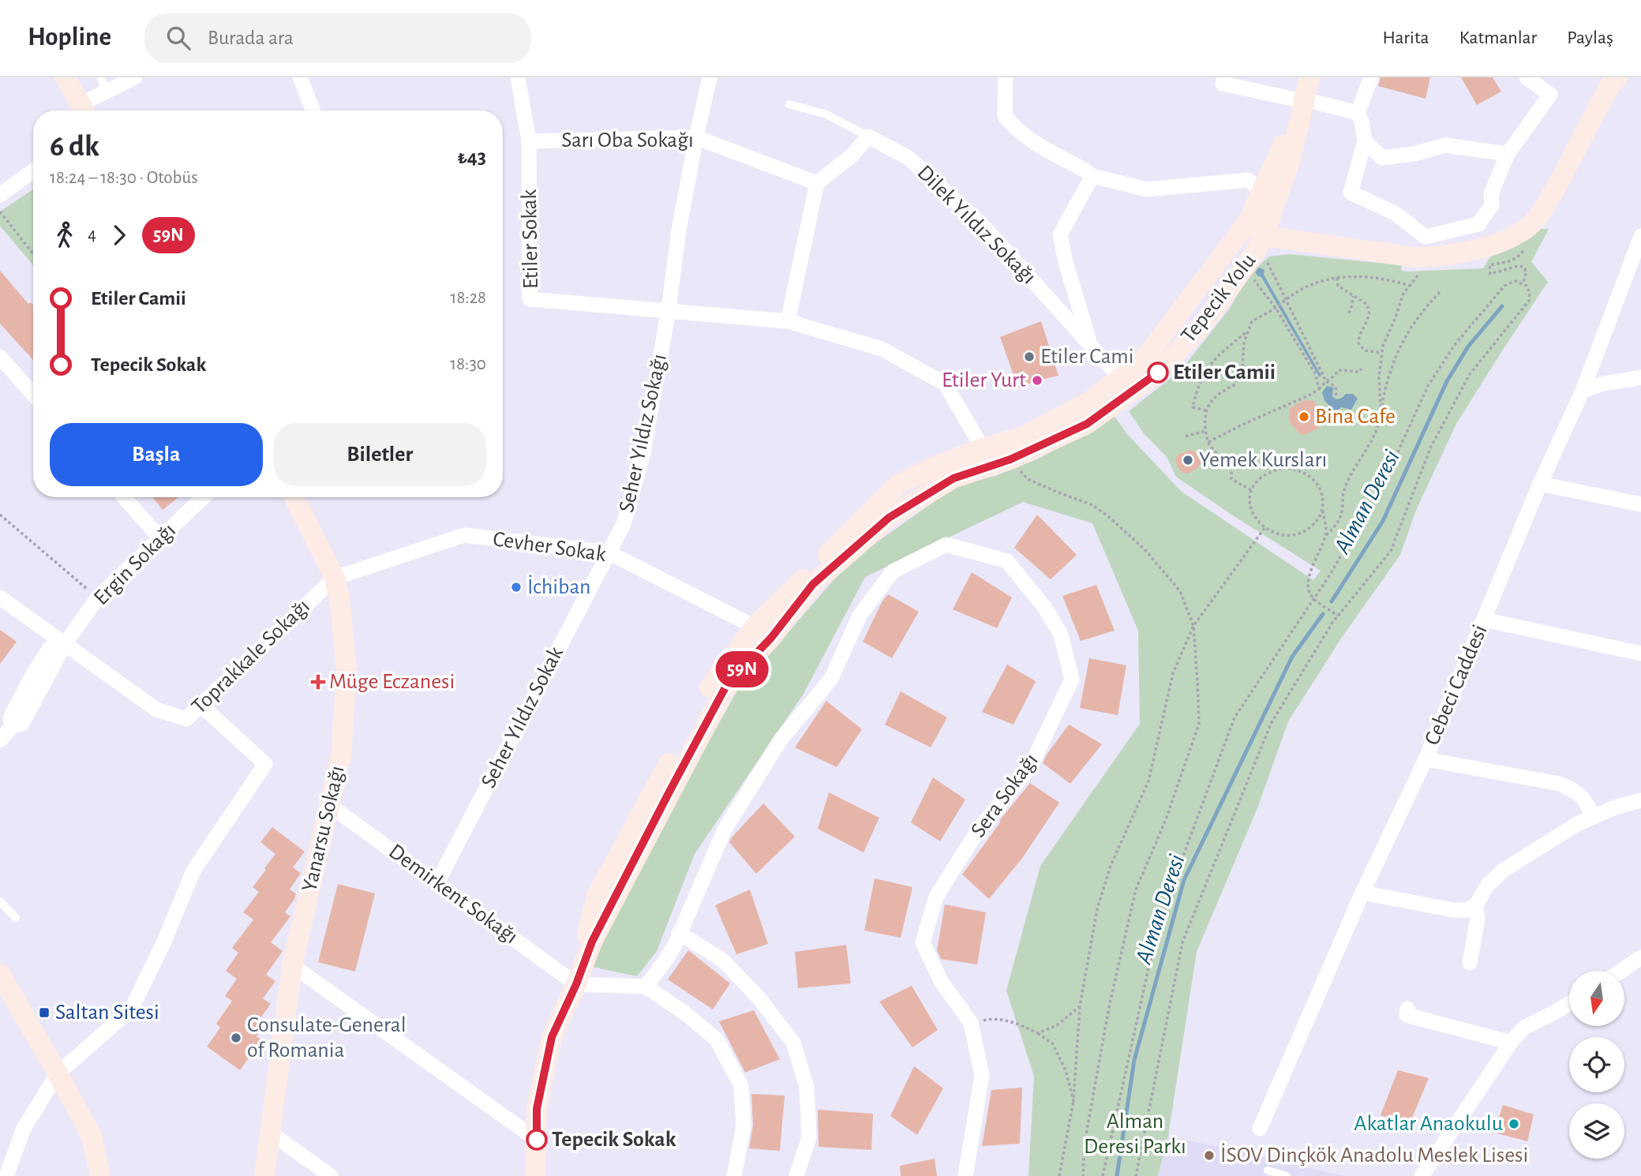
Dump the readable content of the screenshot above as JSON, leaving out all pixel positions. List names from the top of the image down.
{
  "streets": {
    "main road": ["Tepecik Yolu", "Yanarsu Sokağı"],
    "street": [
      "Sarı Oba Sokağı",
      "Dilek Yıldız Sokağı",
      "Etiler Sokak",
      "Seher Yıldız Sokağı",
      "Cevher Sokak",
      "Ergin Sokağı",
      "Toprakkale Sokağı",
      "Cebeci Caddesi",
      "Seher Yıldız Sokak",
      "Sera Sokağı",
      "Demirkent Sokağı"
    ]
  },
  "crossings": [
    ["Sarı Oba Sokağı", "Etiler Sokak"],
    ["Dilek Yıldız Sokağı", "Tepecik Yolu"],
    ["Etiler Sokak", "Seher Yıldız Sokağı"],
    ["Tepecik Yolu", "Cevher Sokak"],
    ["Tepecik Yolu", "Demirkent Sokağı"],
    ["Seher Yıldız Sokağı", "Cevher Sokak"],
    ["Seher Yıldız Sokağı", "Seher Yıldız Sokak"],
    ["Cevher Sokak", "Toprakkale Sokağı"],
    ["Cevher Sokak", "Seher Yıldız Sokak"],
    ["Cevher Sokak", "Yanarsu Sokağı"],
    ["Ergin Sokağı", "Toprakkale Sokağı"],
    ["Toprakkale Sokağı", "Yanarsu Sokağı"],
    ["Seher Yıldız Sokak", "Demirkent Sokağı"],
    ["Yanarsu Sokağı", "Demirkent Sokağı"]
  ],
  "water": ["Alman Deresi"],
  "parks": ["Alman Deresi Parkı"],
  "places": {
    "other": [
      "Etiler Cami",
      "Etiler Camii",
      "Etiler Yurt",
      "Bina Cafe",
      "Yemek Kursları",
      "İchiban",
      "Consulate-General of Romania",
      "Akatlar Anaokulu",
      "Tepecik Sokak",
      "İSOV Dinçkök Anadolu Meslek Lisesi"
    ],
    "health": ["Müge Eczanesi"],
    "transit": ["Saltan Sitesi"]
  },
  "lines": ["bus line 59N"],
  "north": "bottom",
  "page": {
    "header": "Hopline",
    "search": "Burada ara",
    "nav": ["Harita", "Katmanlar", "Paylaş"],
    "on_map": "59N",
    "heading": ["6 dk", "18:24 – 18:30 · Otobüs", "₺43"],
    "legs": ["4", "59N"],
    "list": [
      {
        "name": "Etiler Camii",
        "value": "18:28"
      },
      {
        "name": "Tepecik Sokak",
        "value": "18:30"
      }
    ],
    "buttons": ["Başla", "Biletler"]
  }
}
